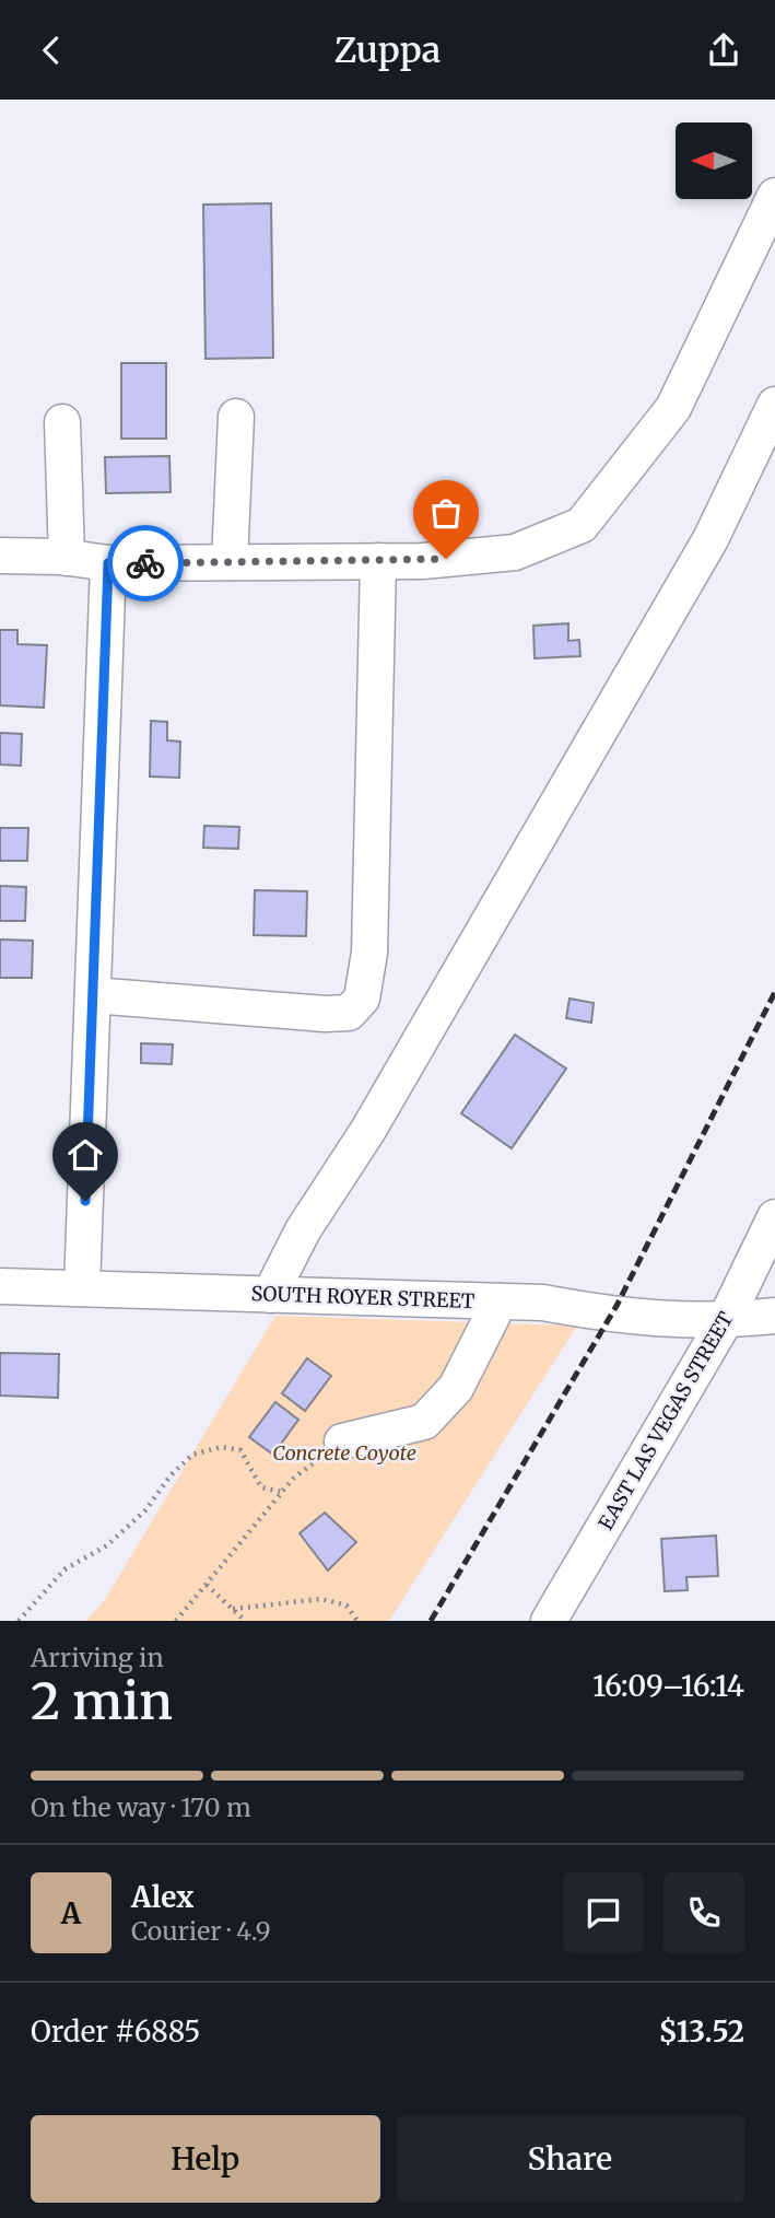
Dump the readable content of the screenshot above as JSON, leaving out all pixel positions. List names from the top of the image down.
{
  "streets": {
    "street": ["SOUTH ROYER STREET", "EAST LAS VEGAS STREET"]
  },
  "crossings": [
    ["SOUTH ROYER STREET", "EAST LAS VEGAS STREET"]
  ],
  "parks": ["Concrete Coyote"],
  "north": "left",
  "page": {
    "header": "Zuppa",
    "heading": ["2 min", "Arriving in", "16:09–16:14"],
    "panel": [
      "Alex",
      "Courier · 4.9",
      "Order #6885",
      "$13.52"
    ],
    "bar": "On the way · 170 m",
    "round": "A",
    "buttons": ["Help", "Share"]
  }
}
